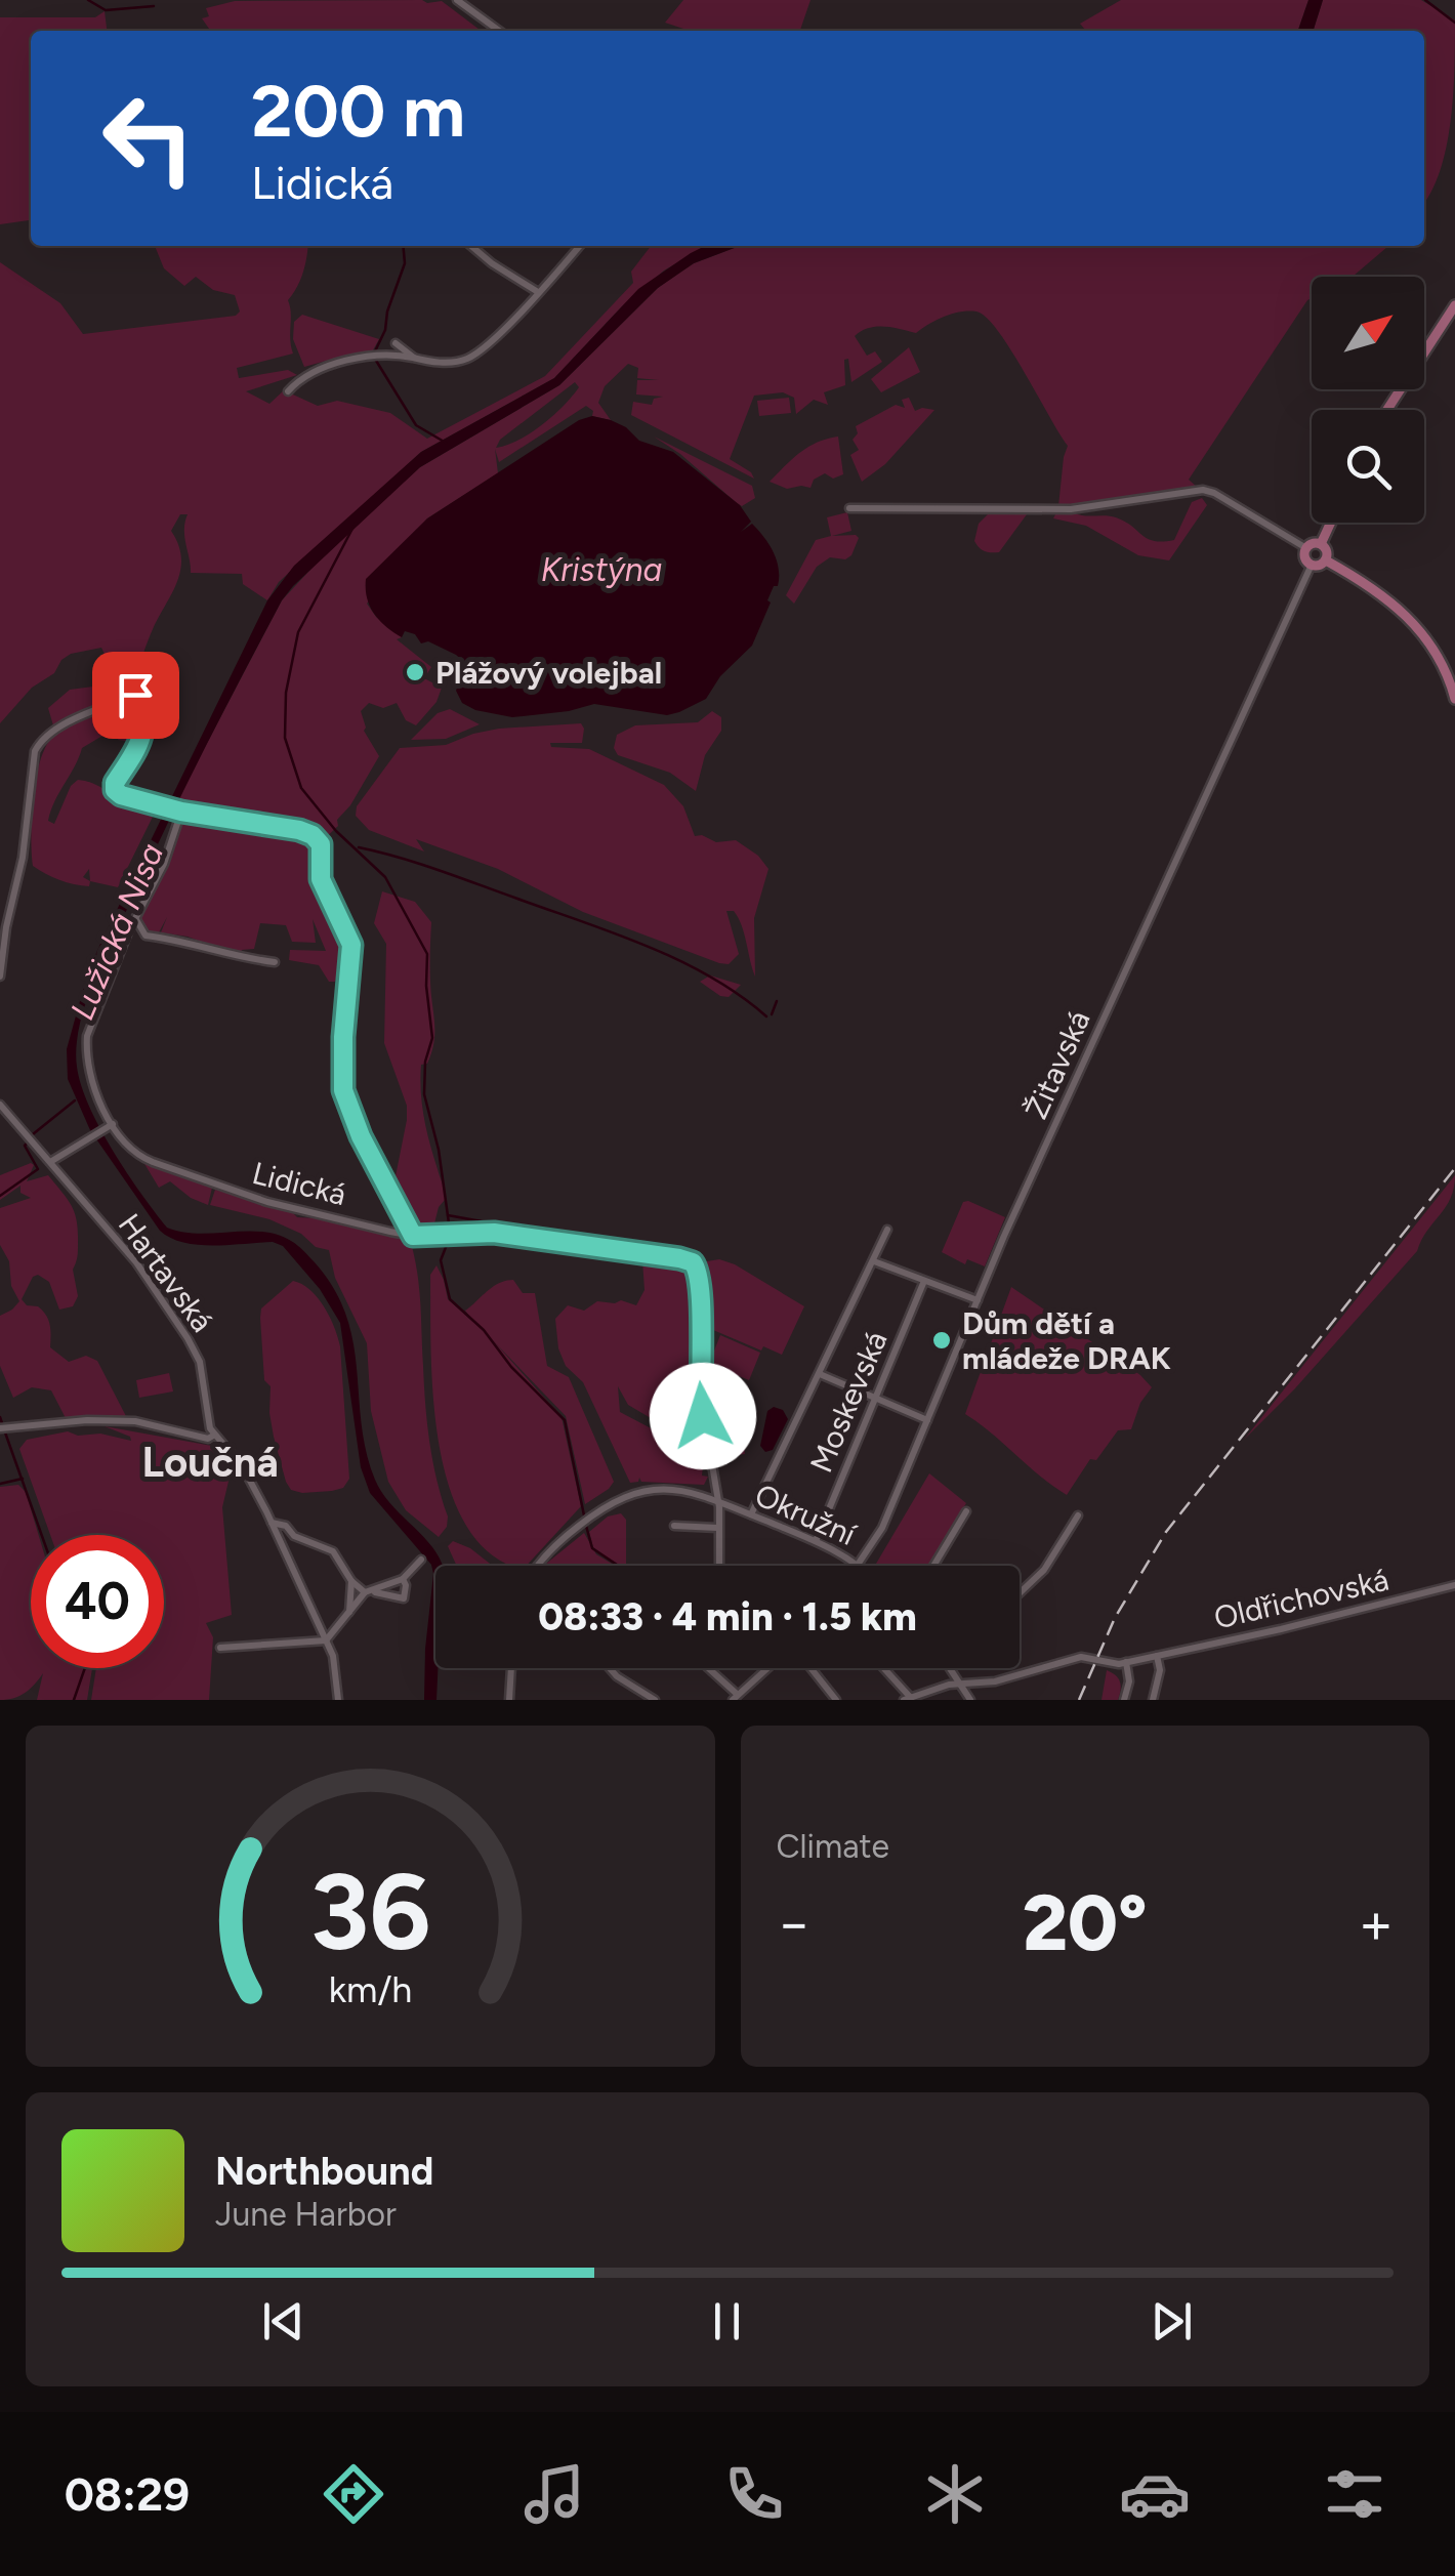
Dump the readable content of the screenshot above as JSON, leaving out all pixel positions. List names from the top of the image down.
{
  "streets": {
    "street": [
      "Žitavská",
      "Lidická",
      "Hartavská",
      "Moskevská",
      "Okružní",
      "Oldřichovská"
    ]
  },
  "crossings": [
    ["Žitavská", "Okružní"],
    ["Lidická", "Okružní"],
    ["Moskevská", "Okružní"]
  ],
  "districts": ["Loučná"],
  "water": ["Kristýna", "Lužická Nisa"],
  "places": ["Plážový volejbal", "Dům dětí a mládeže DRAK"],
  "north": "top right",
  "page": {
    "turn": ["200 m", "Lidická"],
    "limit": "40",
    "trip": "08:33 · 4 min · 1.5 km",
    "tile": "Climate",
    "heat": ["−", "20°", "+"],
    "song": ["Northbound", "June Harbor"],
    "tabs": "08:29",
    "gauge": ["36", "km/h"]
  }
}
